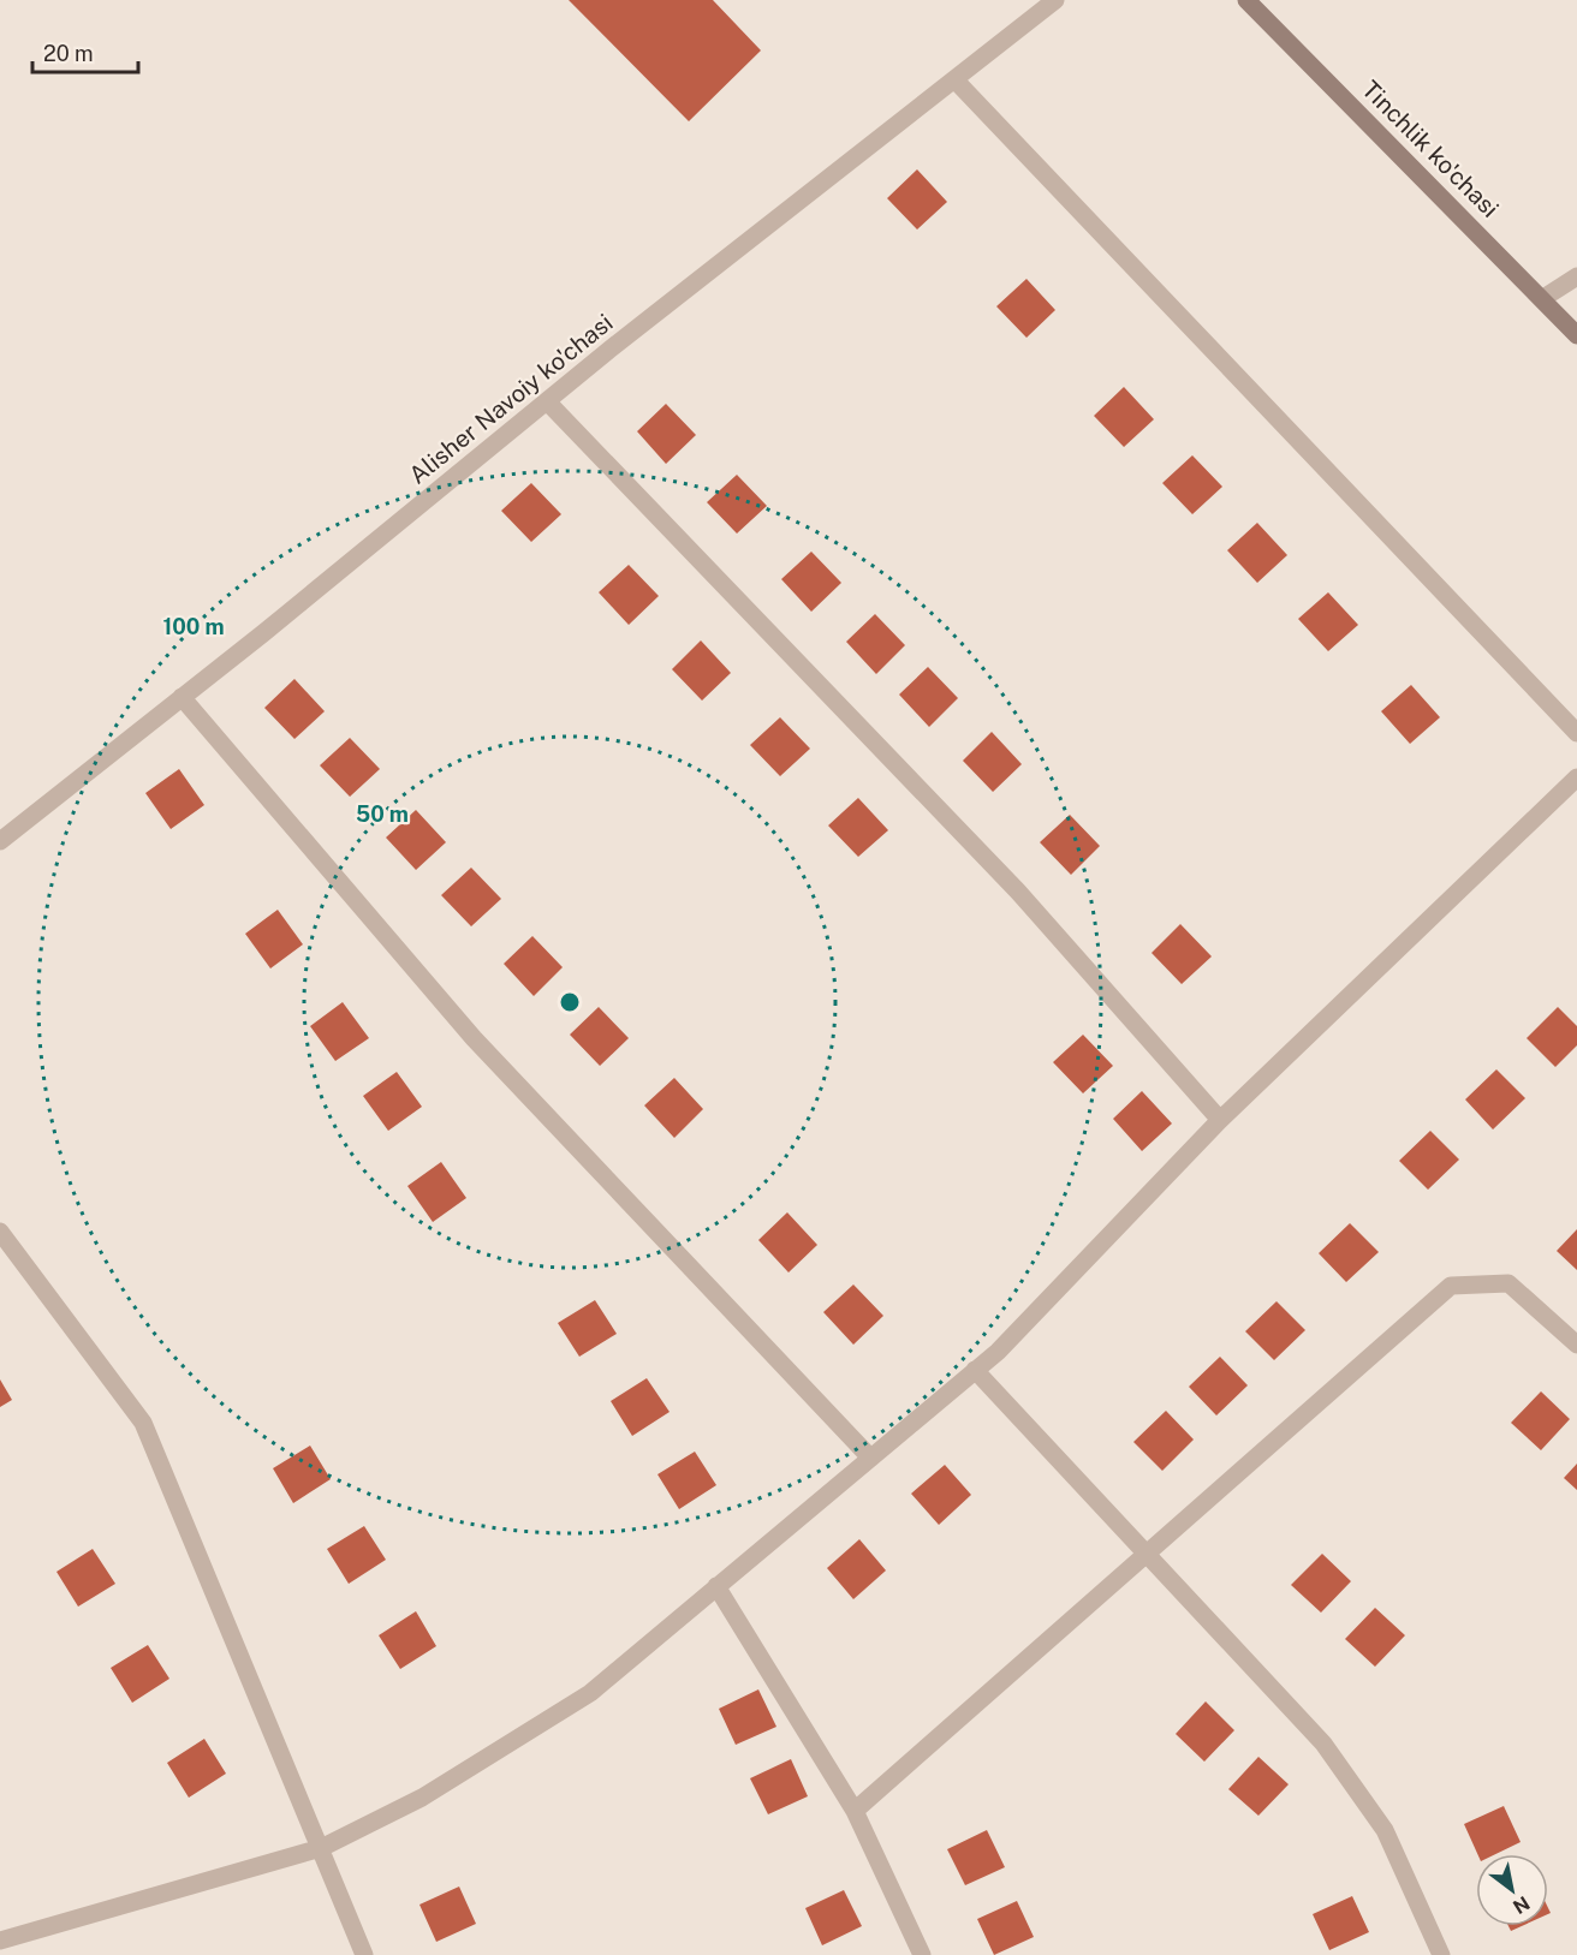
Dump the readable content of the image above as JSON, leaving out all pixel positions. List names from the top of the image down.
{
  "streets": {
    "main road": ["Tinchlik ko'chasi"],
    "street": ["Alisher Navoiy ko'chasi"]
  },
  "scale_bar": "20 m",
  "north": "bottom right",
  "rings": ["100 m", "50 m"]
}
